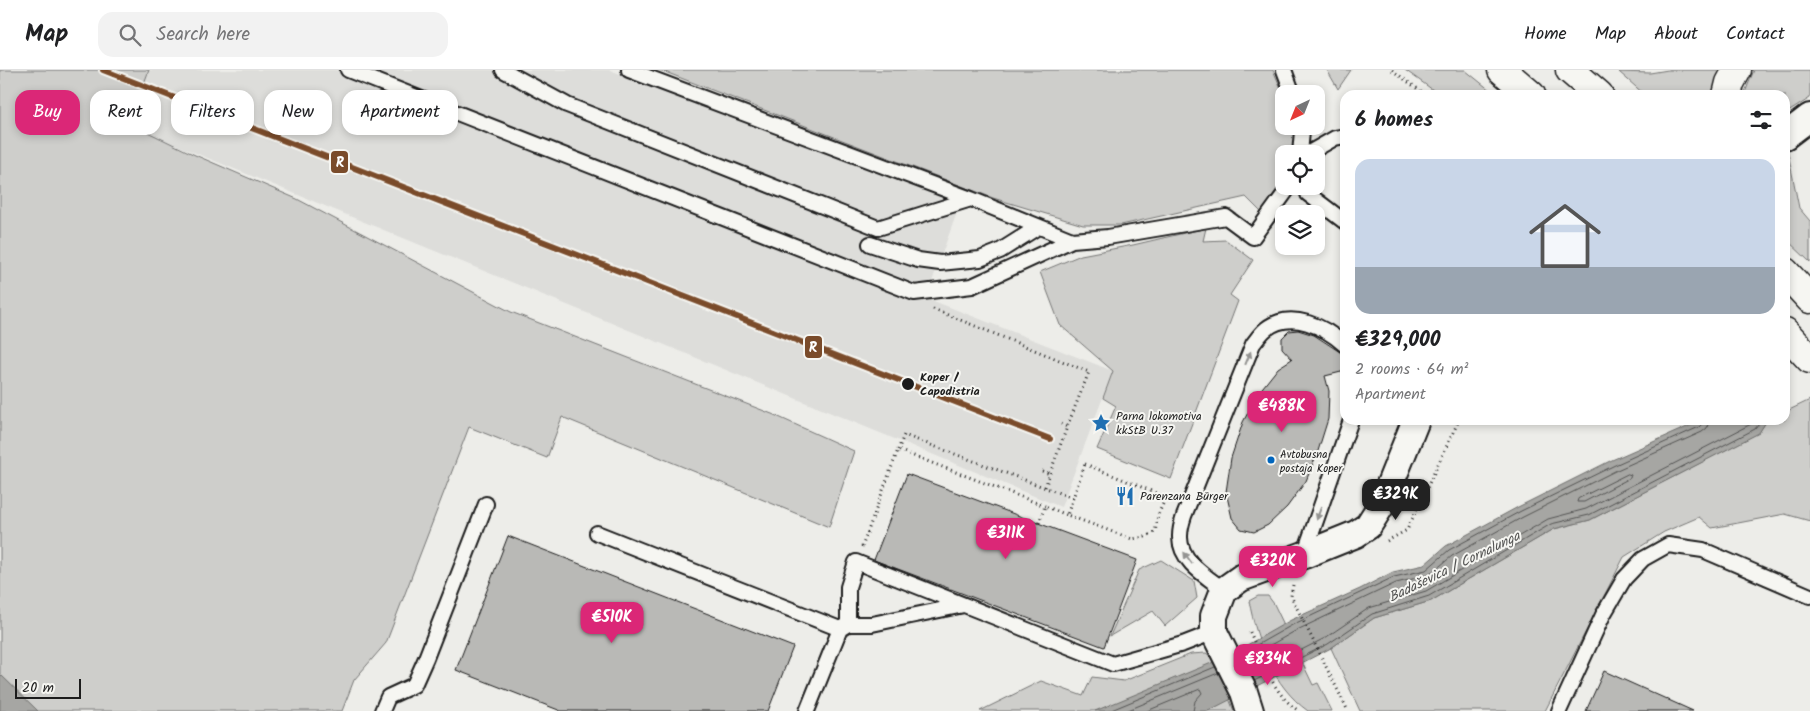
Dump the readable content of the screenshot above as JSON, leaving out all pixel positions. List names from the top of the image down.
{
  "water": ["Badaševica / Cornalunga"],
  "places": {
    "other": ["Koper / Capodistria", "Avtobusna postaja Koper"],
    "place": ["Parna lokomotiva kkStB U.37"],
    "restaurant": ["Parenzana Bürger"]
  },
  "lines": ["transit line R"],
  "scale_bar": "20 m",
  "north": "bottom left",
  "page": {
    "header": "Map",
    "search": "Search here",
    "nav": [
      "Home",
      "Map",
      "About",
      "Contact"
    ],
    "chip": [
      "Buy",
      "Rent",
      "Filters",
      "New",
      "Apartment"
    ],
    "heading": "6 homes",
    "list": [
      {
        "name": "€329,000",
        "note": "2 rooms · 64 m² · Apartment"
      }
    ],
    "price": [
      "€488K",
      "€329K",
      "€311K",
      "€320K",
      "€510K",
      "€834K"
    ],
    "scale": "20 m"
  }
}
